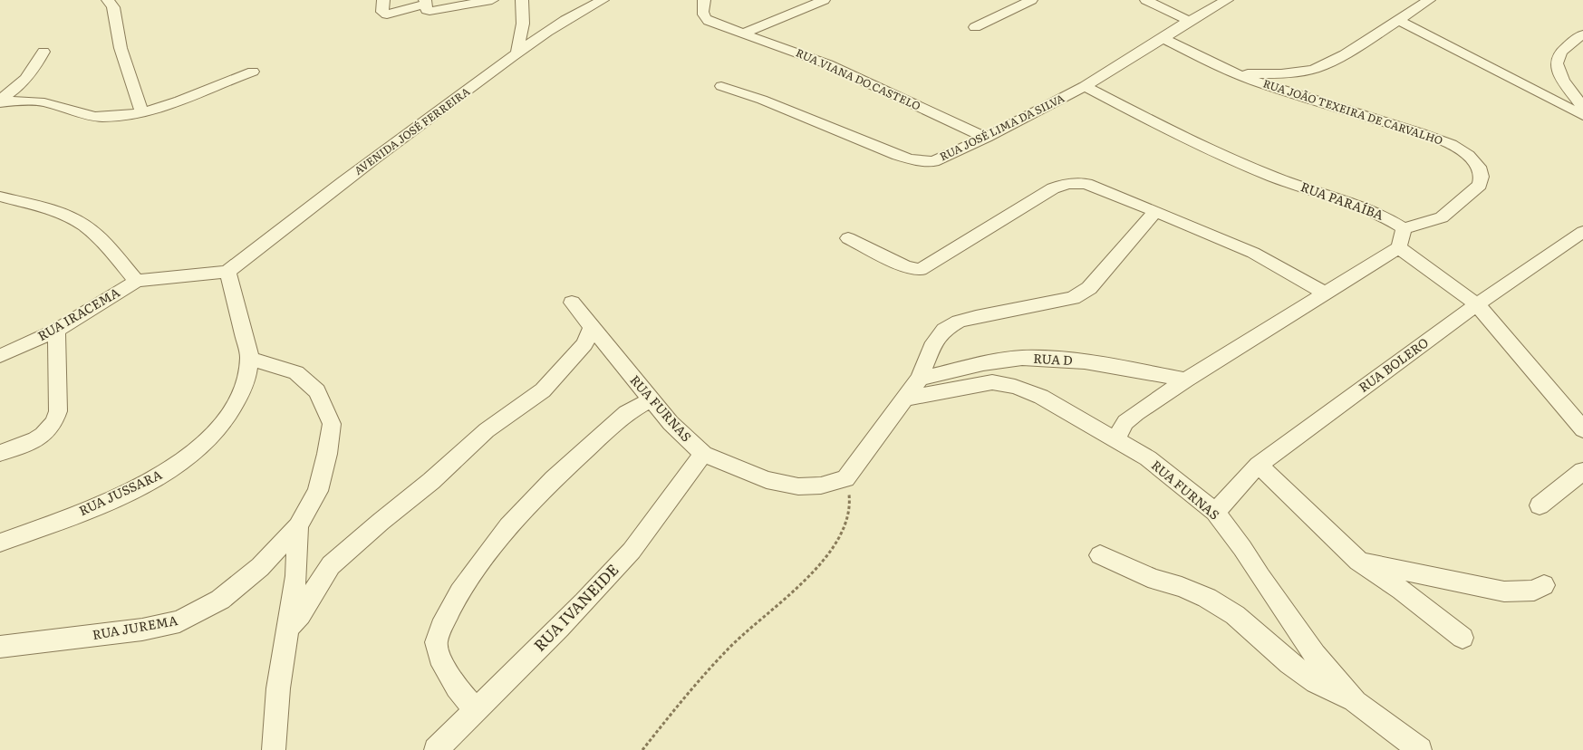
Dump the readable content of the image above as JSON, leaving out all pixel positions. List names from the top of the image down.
{
  "streets": {
    "street": [
      "RUA VIANA DO CASTELO",
      "RUA JOÃO TEXEIRA DE CARVALHO",
      "RUA JOSÉ LIMA DA SILVA",
      "AVENIDA JOSÉ FERREIRA",
      "RUA PARAÍBA",
      "RUA IRACEMA",
      "RUA D",
      "RUA BOLERO",
      "RUA FURNAS",
      "RUA JUSSARA",
      "RUA IVANEIDE",
      "RUA JUREMA"
    ]
  },
  "crossings": [
    ["RUA VIANA DO CASTELO", "RUA JOSÉ LIMA DA SILVA"],
    ["RUA JOÃO TEXEIRA DE CARVALHO", "RUA JOSÉ LIMA DA SILVA"],
    ["RUA JOÃO TEXEIRA DE CARVALHO", "RUA PARAÍBA"],
    ["RUA JOSÉ LIMA DA SILVA", "RUA PARAÍBA"],
    ["AVENIDA JOSÉ FERREIRA", "RUA JUSSARA"],
    ["RUA BOLERO", "RUA FURNAS"],
    ["RUA FURNAS", "RUA IVANEIDE"],
    ["RUA JUSSARA", "RUA JUREMA"]
  ]
}
